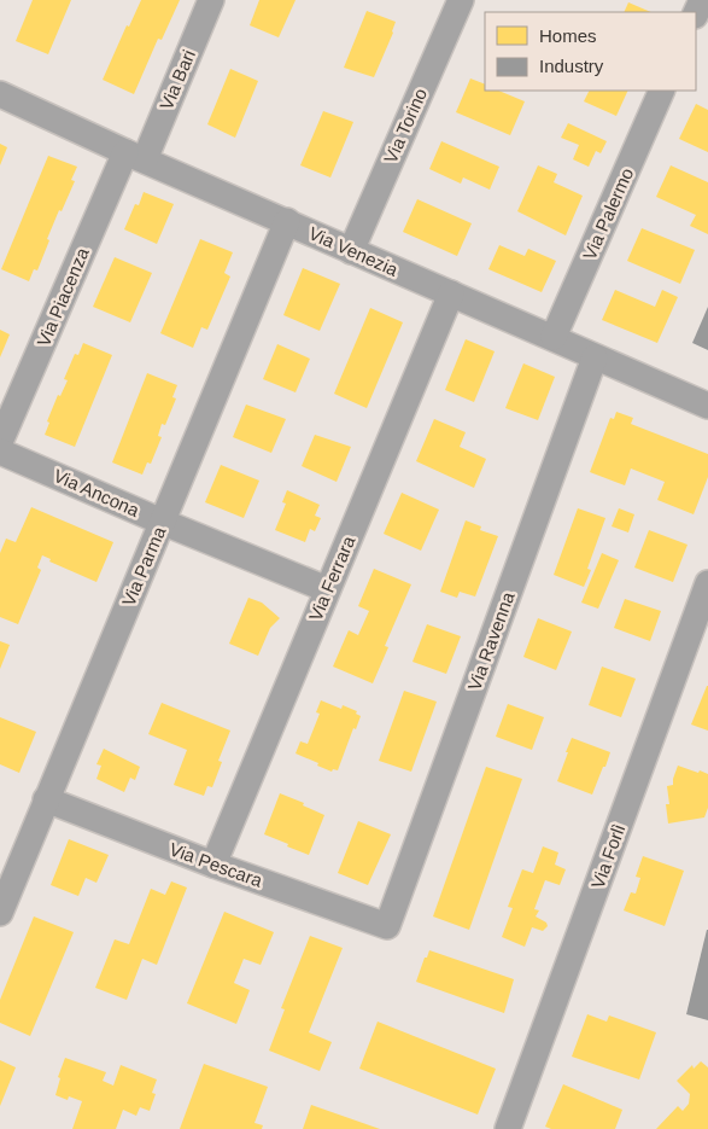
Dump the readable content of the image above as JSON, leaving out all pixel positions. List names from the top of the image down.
{
  "streets": {
    "street": [
      "Via Bari",
      "Via Torino",
      "Via Palermo",
      "Via Venezia",
      "Via Piacenza",
      "Via Ancona",
      "Via Parma",
      "Via Ferrara",
      "Via Ravenna",
      "Via Forlì",
      "Via Pescara"
    ]
  },
  "crossings": [
    ["Via Bari", "Via Venezia"],
    ["Via Bari", "Via Piacenza"],
    ["Via Torino", "Via Venezia"],
    ["Via Palermo", "Via Venezia"],
    ["Via Venezia", "Via Piacenza"],
    ["Via Venezia", "Via Parma"],
    ["Via Venezia", "Via Ferrara"],
    ["Via Venezia", "Via Ravenna"],
    ["Via Ancona", "Via Parma"],
    ["Via Ancona", "Via Ferrara"],
    ["Via Parma", "Via Pescara"],
    ["Via Ferrara", "Via Pescara"],
    ["Via Ravenna", "Via Pescara"]
  ],
  "legend": ["Homes", "Industry"]
}
